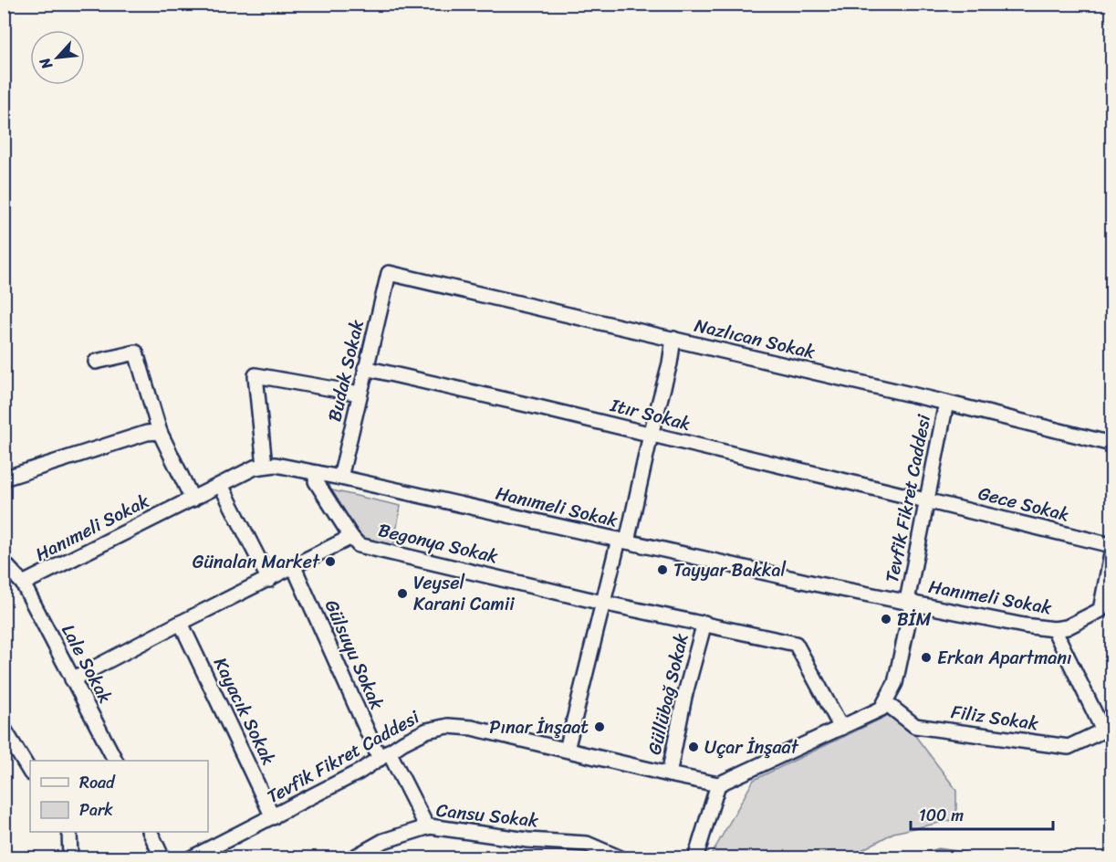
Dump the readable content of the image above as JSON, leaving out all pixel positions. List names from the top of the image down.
{
  "streets": {
    "street": [
      "Nazlıcan Sokak",
      "Budak Sokak",
      "Itır Sokak",
      "Tevfik Fikret Caddesi",
      "Gece Sokak",
      "Hanımeli Sokak",
      "Begonya Sokak",
      "Gülsuyu Sokak",
      "Lale Sokak",
      "Güllübağ Sokak",
      "Kayacık Sokak",
      "Filiz Sokak",
      "Cansu Sokak"
    ]
  },
  "crossings": [
    ["Nazlıcan Sokak", "Budak Sokak"],
    ["Nazlıcan Sokak", "Tevfik Fikret Caddesi"],
    ["Budak Sokak", "Itır Sokak"],
    ["Budak Sokak", "Hanımeli Sokak"],
    ["Itır Sokak", "Tevfik Fikret Caddesi"],
    ["Itır Sokak", "Gece Sokak"],
    ["Tevfik Fikret Caddesi", "Gece Sokak"],
    ["Tevfik Fikret Caddesi", "Hanımeli Sokak"],
    ["Tevfik Fikret Caddesi", "Gülsuyu Sokak"],
    ["Tevfik Fikret Caddesi", "Güllübağ Sokak"],
    ["Tevfik Fikret Caddesi", "Kayacık Sokak"],
    ["Tevfik Fikret Caddesi", "Filiz Sokak"],
    ["Hanımeli Sokak", "Lale Sokak"],
    ["Hanımeli Sokak", "Filiz Sokak"],
    ["Begonya Sokak", "Gülsuyu Sokak"],
    ["Begonya Sokak", "Lale Sokak"],
    ["Begonya Sokak", "Güllübağ Sokak"],
    ["Begonya Sokak", "Kayacık Sokak"],
    ["Gülsuyu Sokak", "Cansu Sokak"]
  ],
  "places": [
    "Günalan Market",
    "Tayyar Bakkal",
    "Veysel Karani Camii",
    "BİM",
    "Erkan Apartmanı",
    "Pınar İnşaat",
    "Uçar İnşaat"
  ],
  "legend": ["Road", "Park"],
  "scale_bar": "100 m",
  "north": "bottom left"
}
